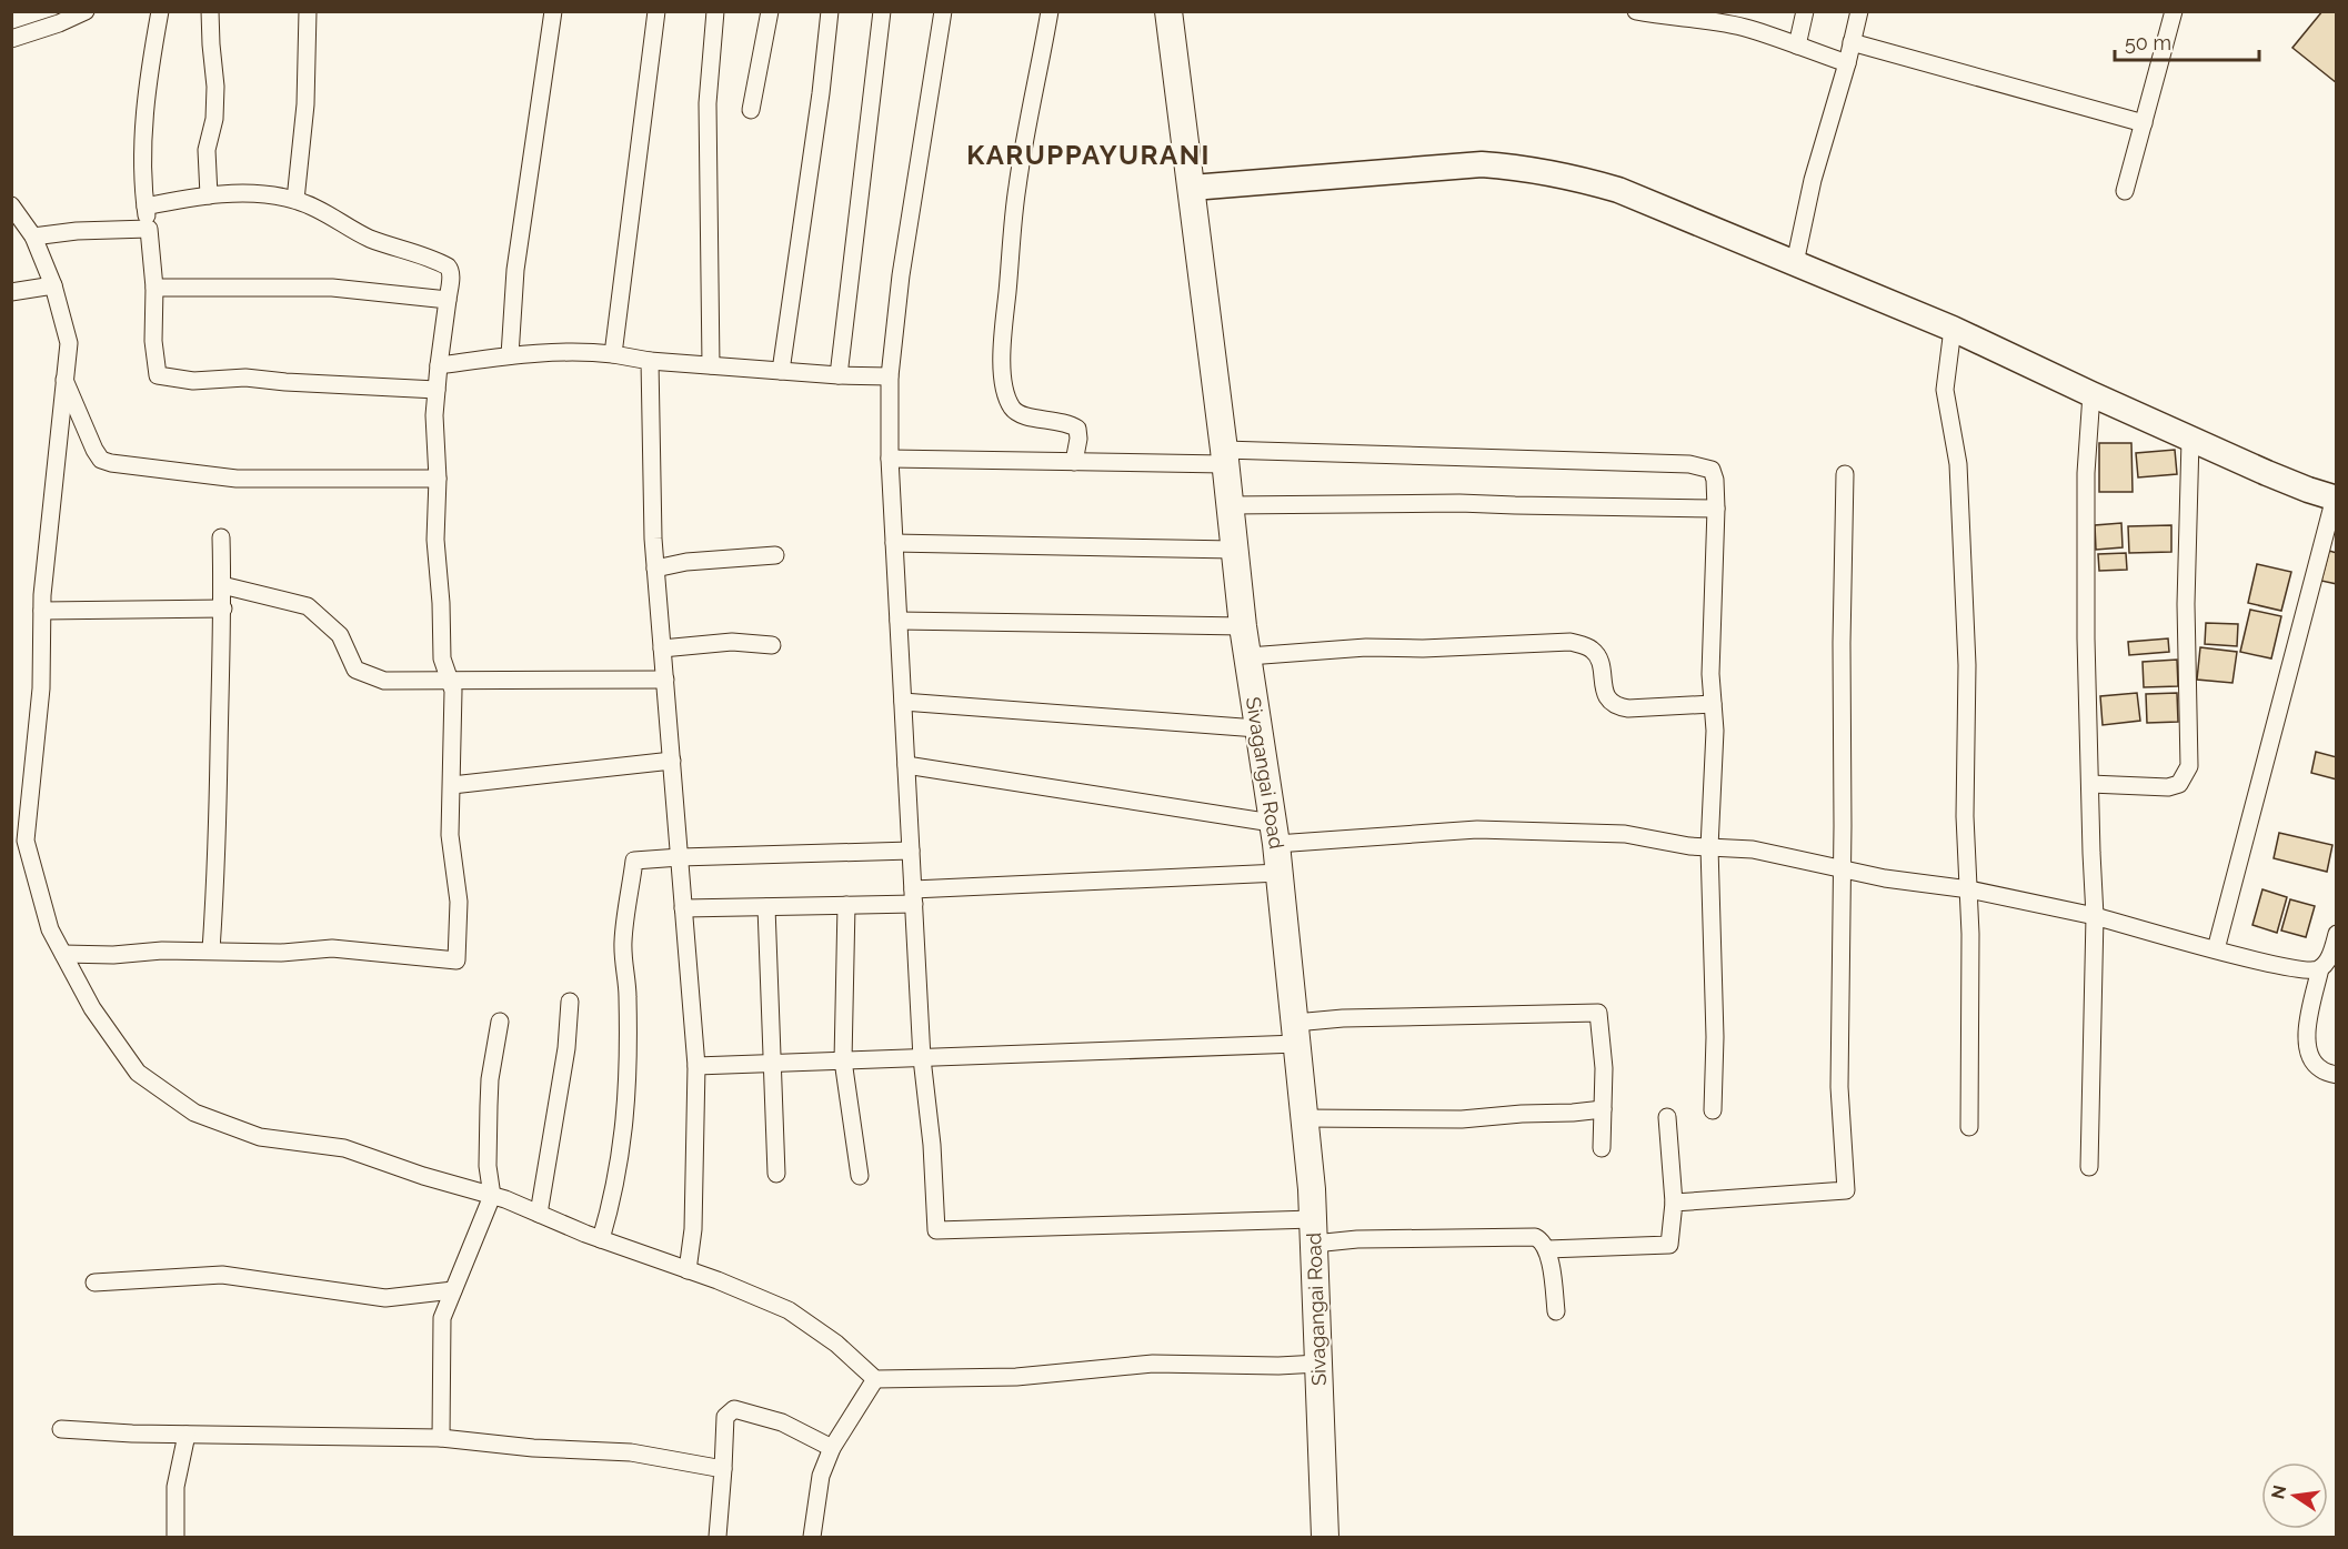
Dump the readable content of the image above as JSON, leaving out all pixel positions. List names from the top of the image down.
{
  "streets": {
    "main road": ["Sivagangai Road"]
  },
  "districts": ["KARUPPAYURANI"],
  "scale_bar": "50 m",
  "north": "left"
}
